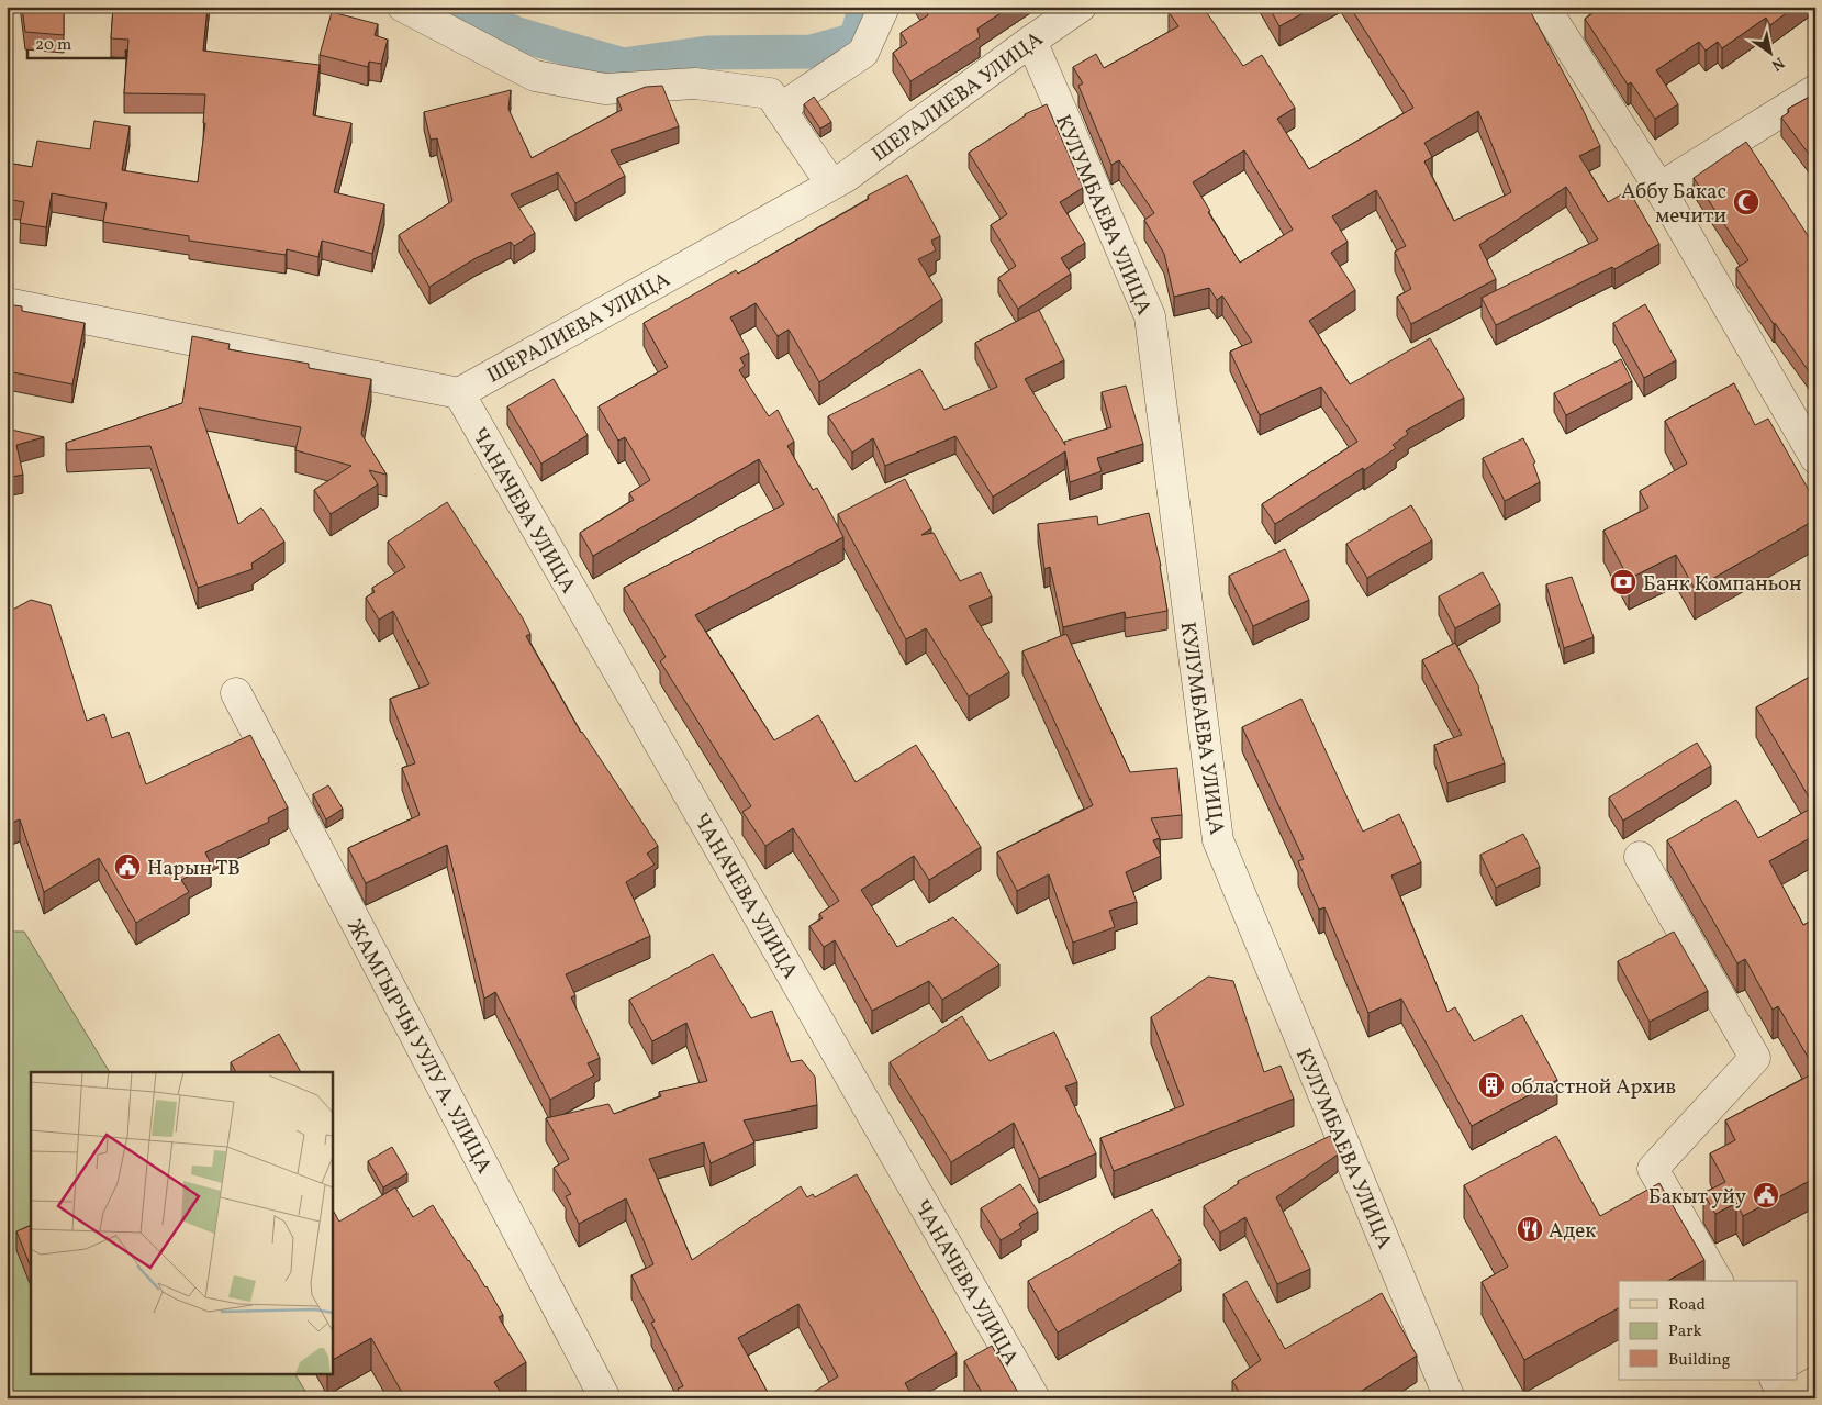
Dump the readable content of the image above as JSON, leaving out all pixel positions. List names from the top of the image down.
{
  "streets": {
    "street": [
      "ШЕРАЛИЕВА УЛИЦА",
      "КУЛУМБАЕВА УЛИЦА",
      "ЧАНАЧЕВА УЛИЦА",
      "ЖАМГЫРЧЫ УУЛУ А. УЛИЦА"
    ]
  },
  "crossings": [
    ["ШЕРАЛИЕВА УЛИЦА", "КУЛУМБАЕВА УЛИЦА"],
    ["ШЕРАЛИЕВА УЛИЦА", "ЧАНАЧЕВА УЛИЦА"]
  ],
  "places": {
    "mosque": ["Аббу Бакас мечити"],
    "bank": ["Банк Компаньон"],
    "public building": ["Нарын ТВ", "Бакыт уйу"],
    "building": ["областной Архив"],
    "restaurant": ["Адек"]
  },
  "legend": ["Road", "Park", "Building"],
  "scale_bar": "20 m",
  "north": "bottom right"
}
